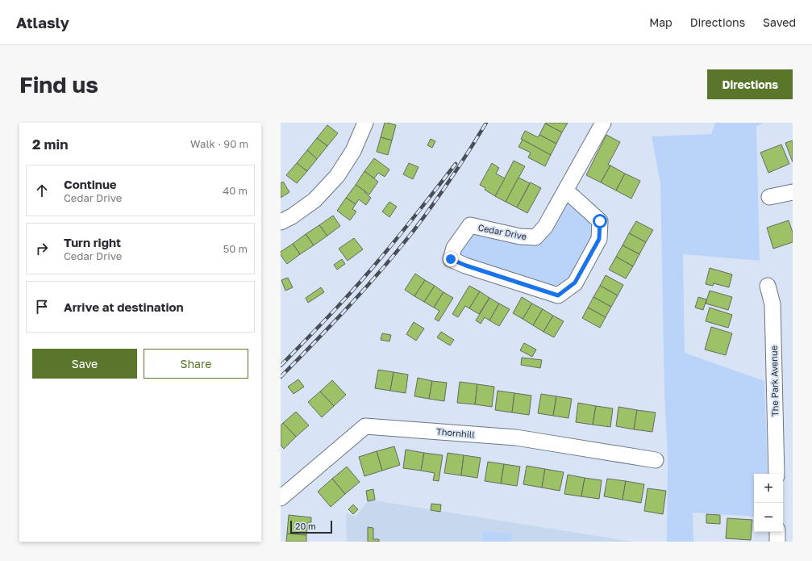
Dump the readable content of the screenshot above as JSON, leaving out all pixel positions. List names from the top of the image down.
{
  "streets": {
    "street": ["Cedar Drive", "The Park Avenue", "Thornhill"]
  },
  "scale_bar": "20 m",
  "page": {
    "header": "Atlasly",
    "nav": ["Map", "Directions", "Saved"],
    "buttons": [
      "Directions",
      ["Save", "Share"]
    ],
    "title": "Find us",
    "heading": ["2 min", "Walk · 90 m"],
    "list": [
      ["Continue", "Cedar Drive", "40 m"],
      ["Turn right", "Cedar Drive", "50 m"],
      "Arrive at destination"
    ],
    "map_buttons": ["+", "−"],
    "scale": "20 m"
  }
}
